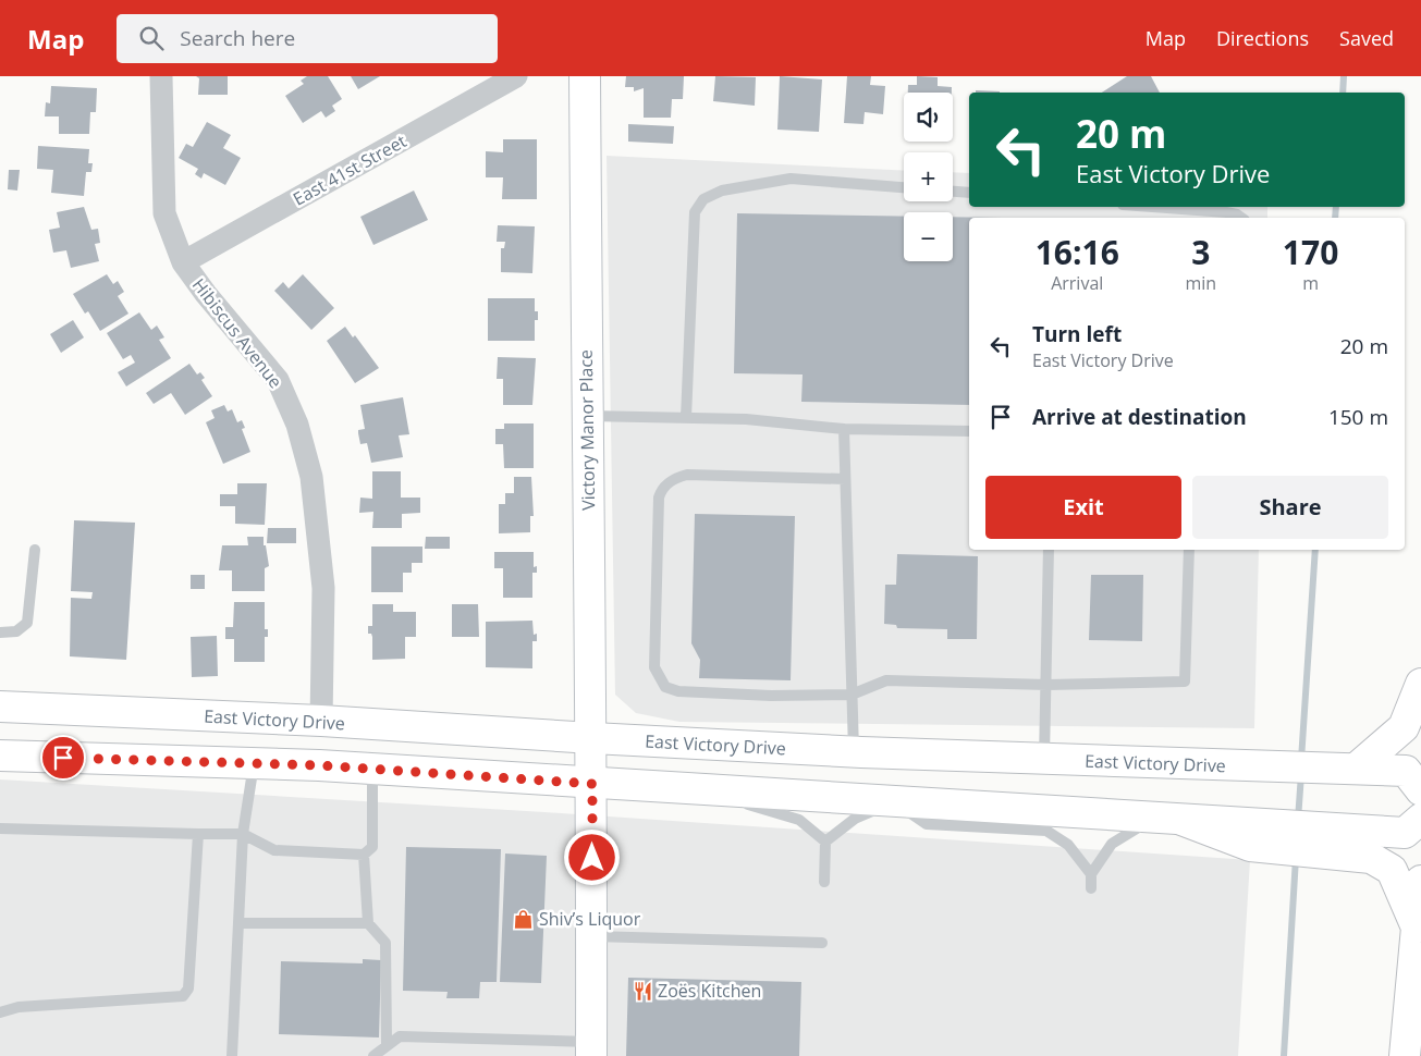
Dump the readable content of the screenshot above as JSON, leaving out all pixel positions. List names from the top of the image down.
{
  "streets": {
    "main road": ["Victory Manor Place", "East Victory Drive"],
    "street": ["East 41st Street", "Hibiscus Avenue"]
  },
  "crossings": [
    ["East 41st Street", "Hibiscus Avenue"],
    ["Hibiscus Avenue", "East Victory Drive"],
    ["Victory Manor Place", "East Victory Drive"]
  ],
  "places": {
    "shop": ["Shiv’s Liquor"],
    "restaurant": ["Zoës Kitchen"]
  },
  "page": {
    "header": "Map",
    "search": "Search here",
    "nav": ["Map", "Directions", "Saved"],
    "map_buttons": ["+", "−"],
    "turn": ["20 m", "East Victory Drive"],
    "eta": [
      "16:16",
      "Arrival",
      "3",
      "min",
      "170",
      "m"
    ],
    "list": [
      {
        "name": "Turn left",
        "note": "East Victory Drive",
        "value": "20 m"
      },
      {
        "name": "Arrive at destination",
        "value": "150 m"
      }
    ],
    "buttons": ["Exit", "Share"]
  }
}
